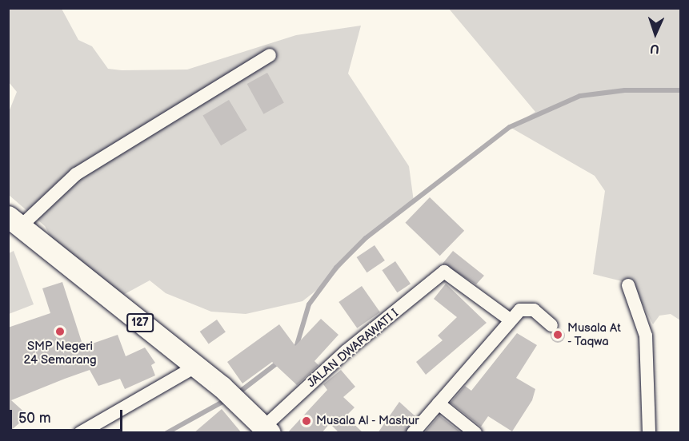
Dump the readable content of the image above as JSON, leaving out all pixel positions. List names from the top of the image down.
{
  "streets": {
    "main road": ["127"],
    "street": ["JALAN DWARAWATI I"]
  },
  "crossings": [
    ["127", "JALAN DWARAWATI I"]
  ],
  "places": ["SMP Negeri 24 Semarang", "Musala At - Taqwa", "Musala Al - Mashur"],
  "scale_bar": "50 m",
  "north": "bottom"
}
